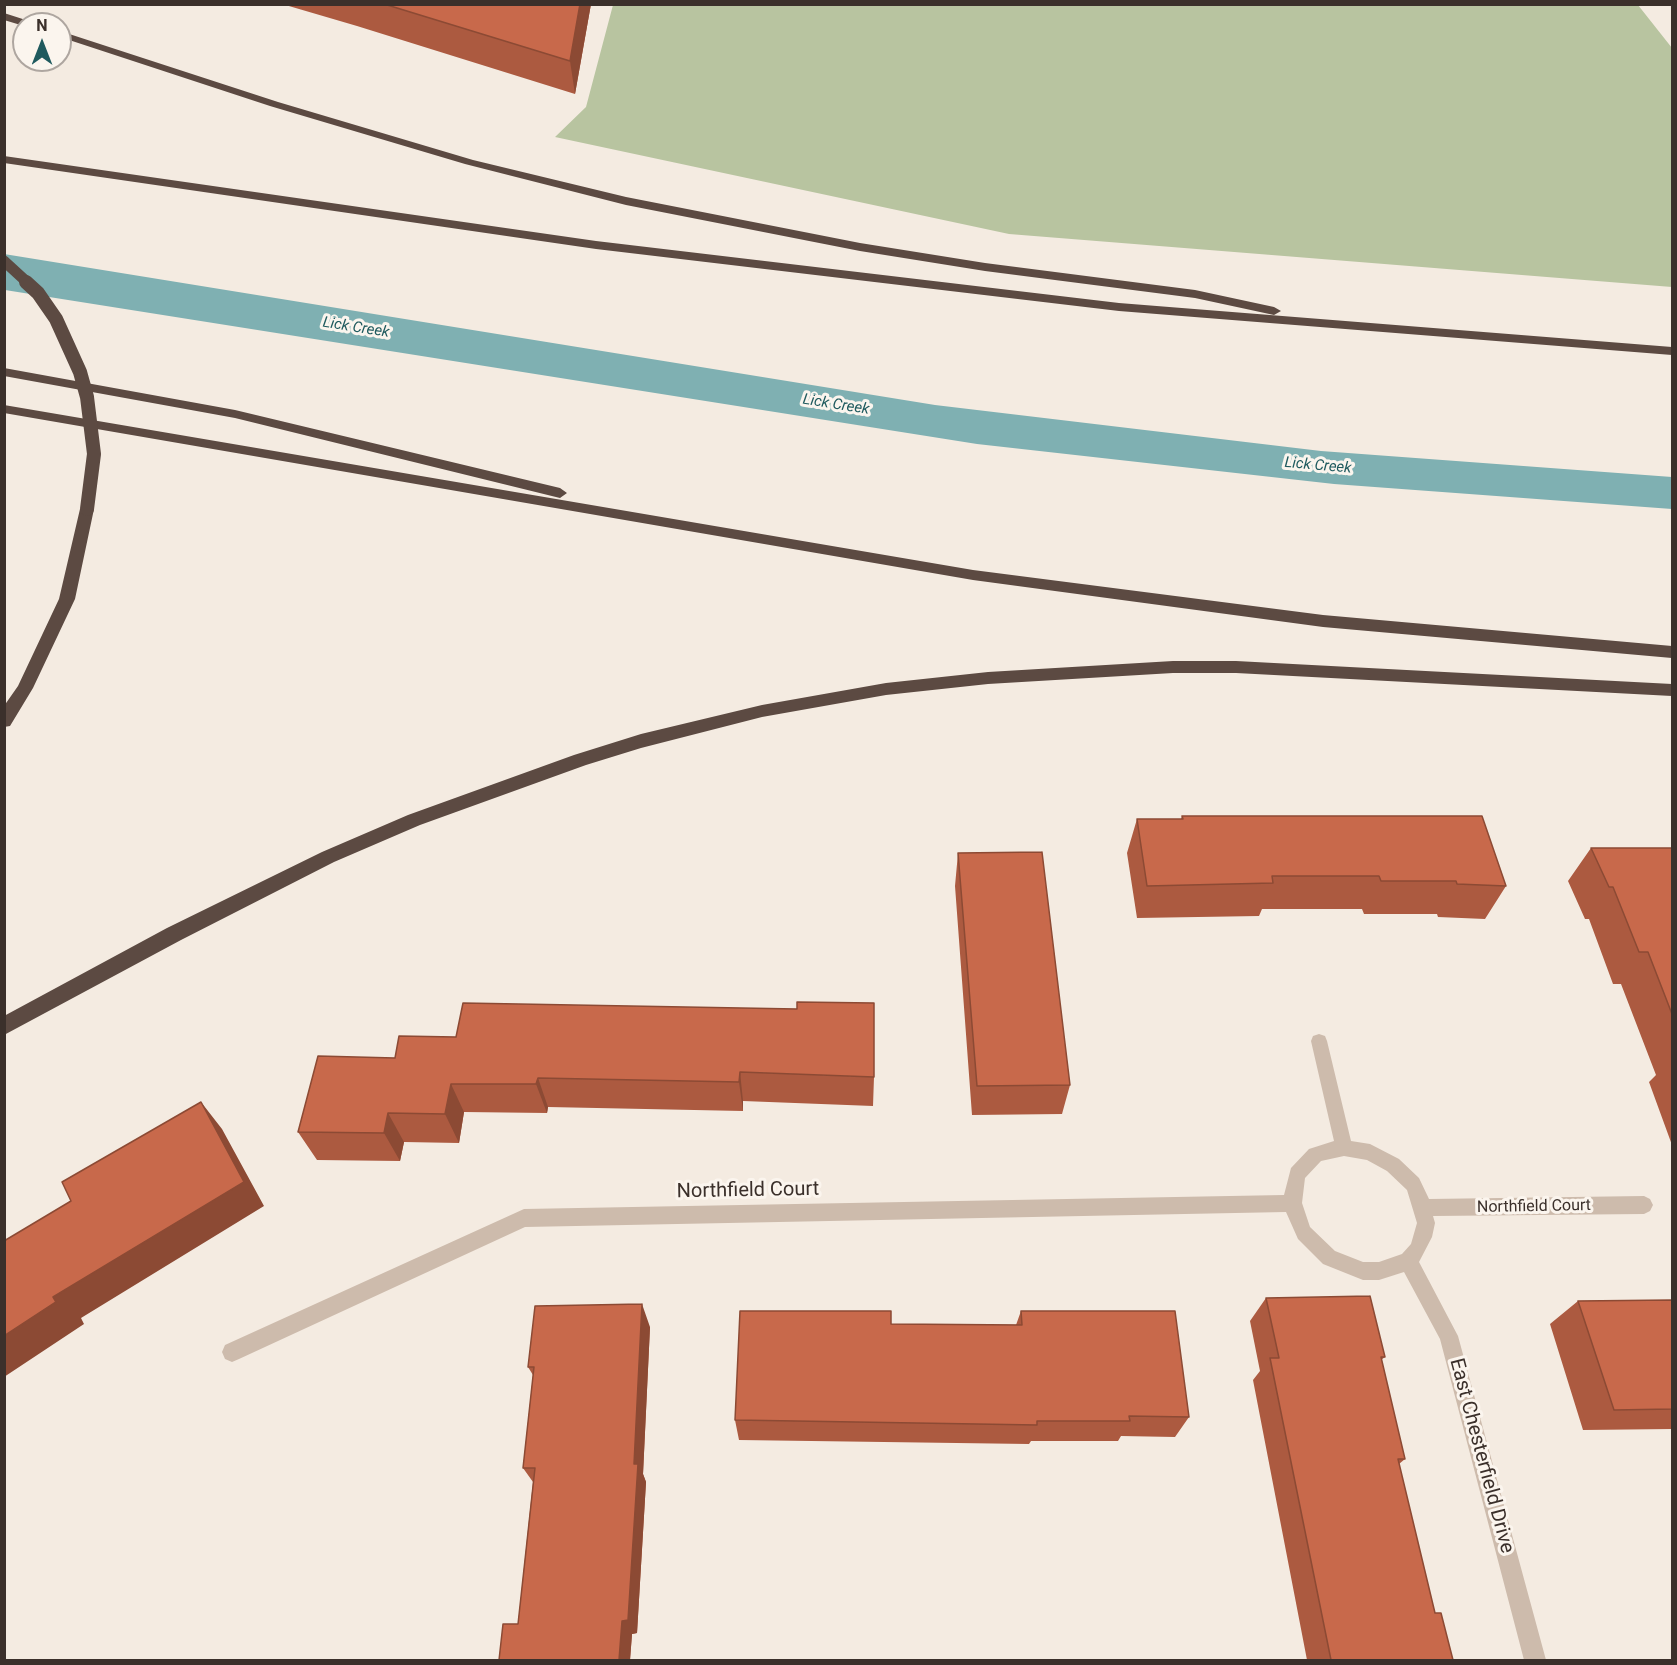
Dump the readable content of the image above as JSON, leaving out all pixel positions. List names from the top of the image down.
{
  "streets": {
    "street": ["Northfield Court", "East Chesterfield Drive"]
  },
  "crossings": [
    ["Northfield Court", "East Chesterfield Drive"]
  ],
  "water": ["Lick Creek"],
  "north": "top"
}
